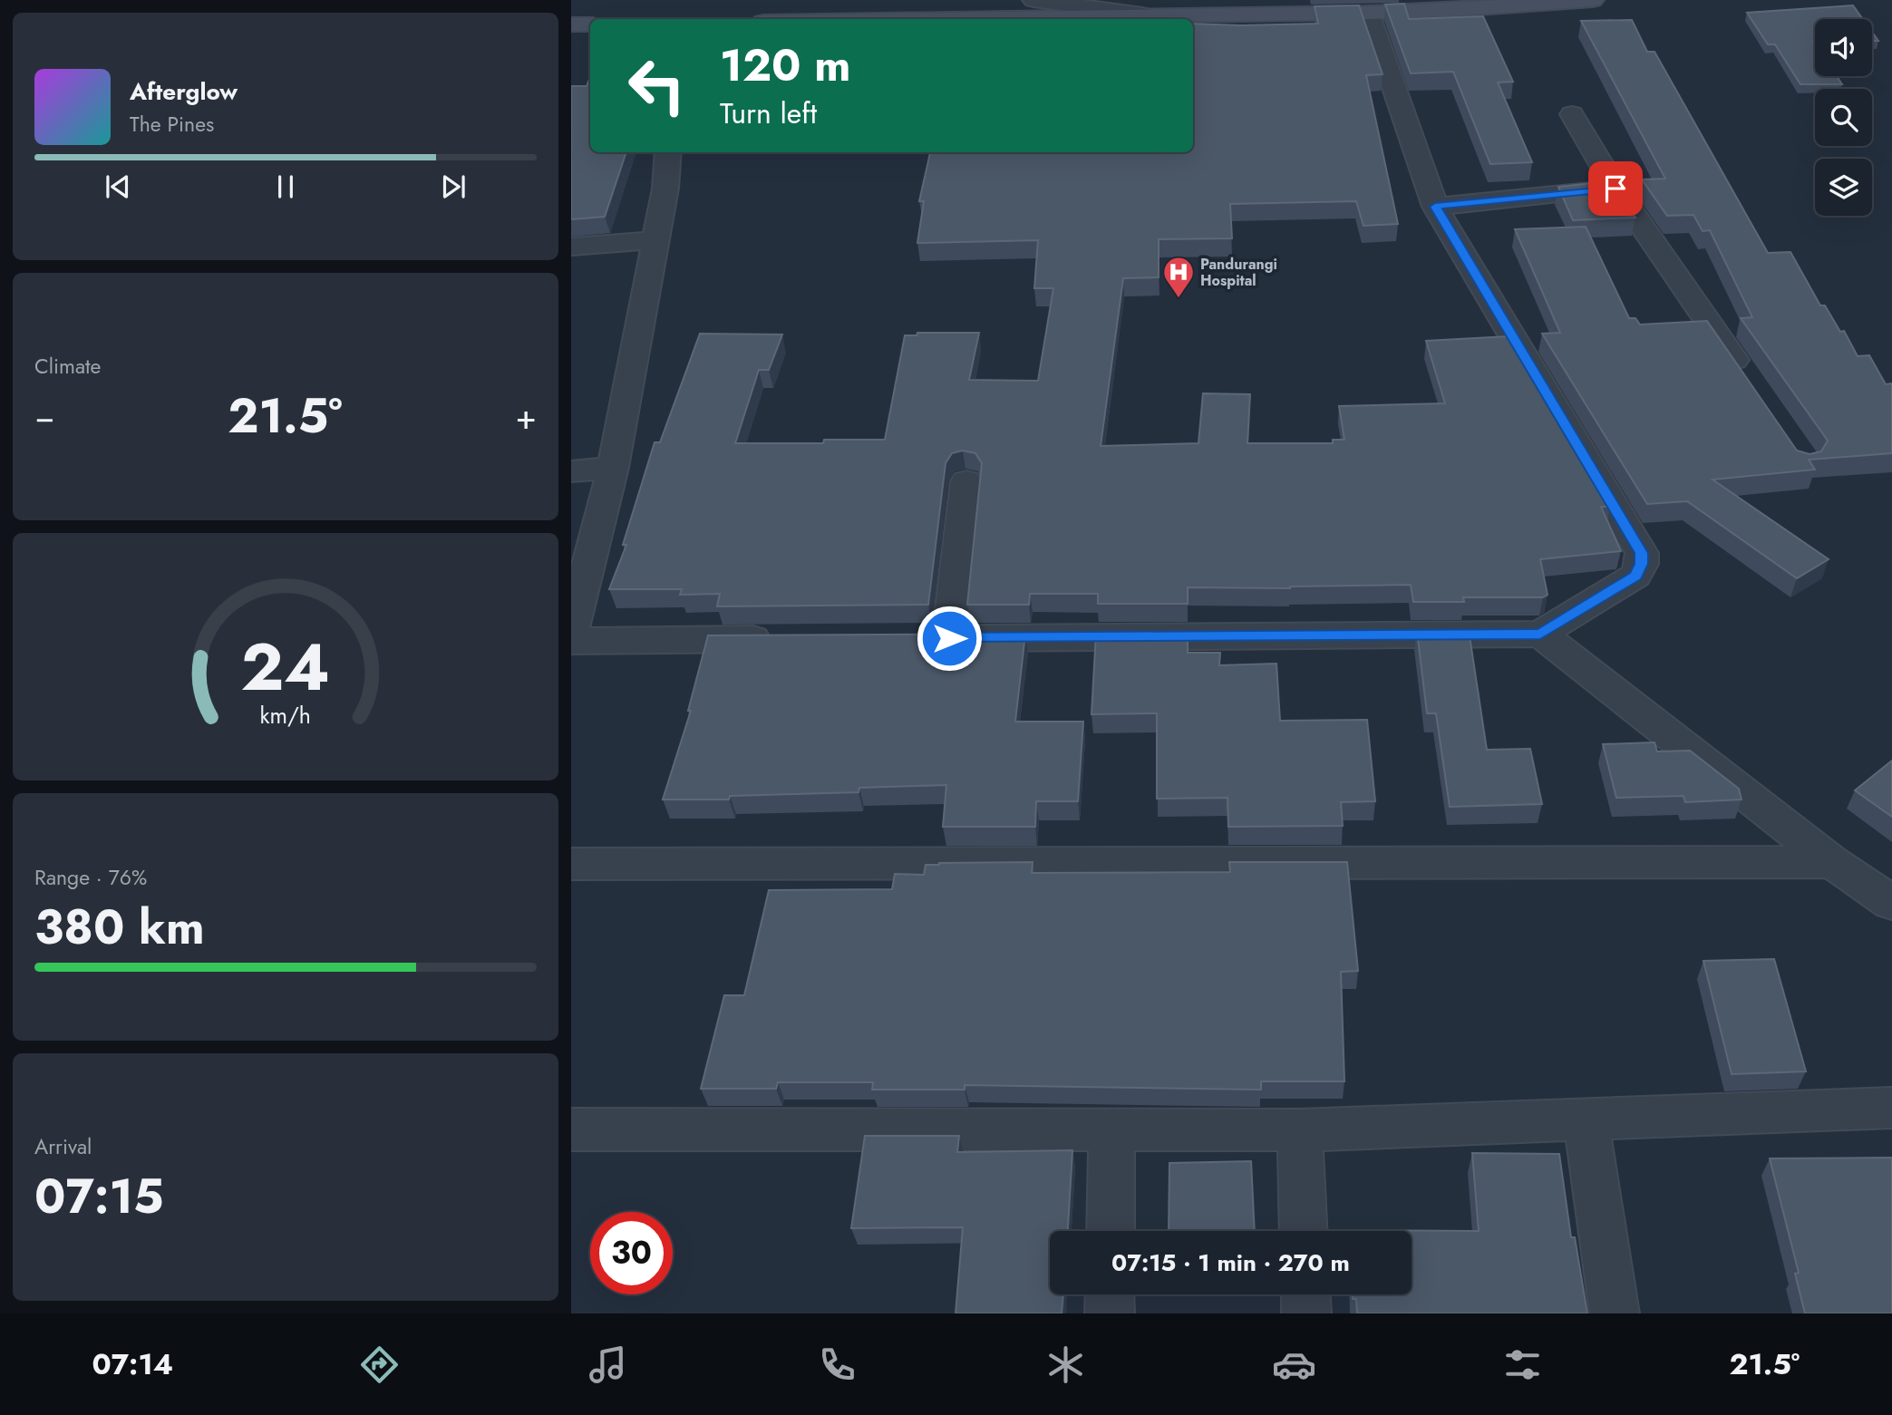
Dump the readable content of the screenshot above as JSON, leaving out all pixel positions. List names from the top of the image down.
{
  "places": {
    "hospital": ["Pandurangi Hospital"]
  },
  "page": {
    "turn": ["120 m", "Turn left"],
    "song": ["Afterglow", "The Pines"],
    "tile": [
      "Climate",
      ["Range · 76%", "380 km"],
      ["Arrival", "07:15"]
    ],
    "heat": ["−", "21.5°", "+"],
    "limit": "30",
    "trip": "07:15 · 1 min · 270 m",
    "tabs": ["07:14", "21.5°"],
    "gauge": ["24", "km/h"]
  }
}
